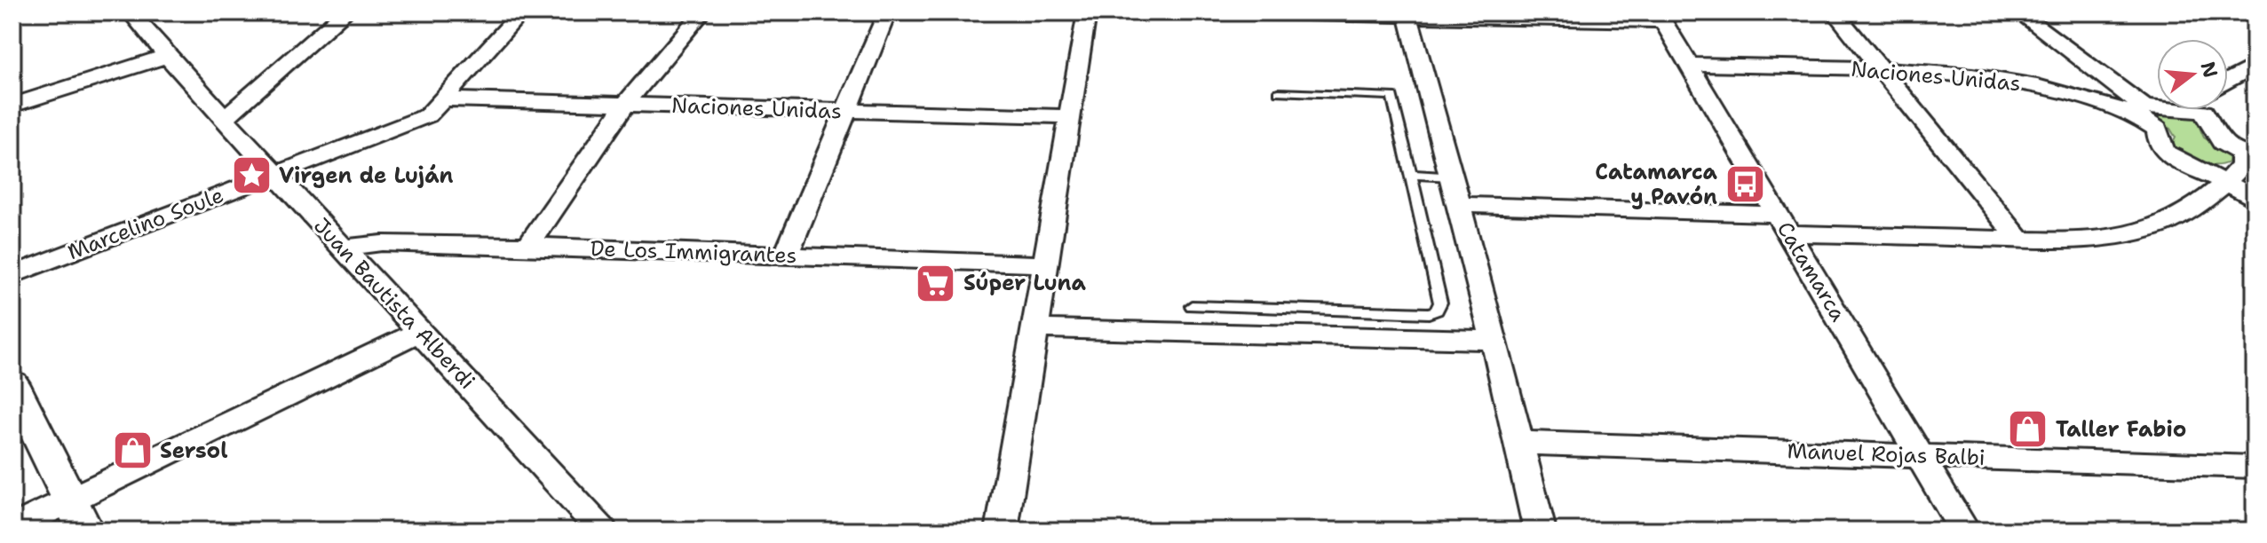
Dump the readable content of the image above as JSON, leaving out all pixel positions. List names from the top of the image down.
{
  "streets": {
    "street": [
      "Naciones Unidas",
      "Marcelino Soule",
      "De Los Immigrantes",
      "Catamarca",
      "Juan Bautista Alberdi",
      "Manuel Rojas Balbi"
    ]
  },
  "crossings": [
    ["Naciones Unidas", "Marcelino Soule"],
    ["Naciones Unidas", "Catamarca"],
    ["Marcelino Soule", "Juan Bautista Alberdi"],
    ["De Los Immigrantes", "Juan Bautista Alberdi"],
    ["Catamarca", "Manuel Rojas Balbi"]
  ],
  "places": {
    "place": ["Virgen de Luján"],
    "bus stop": ["Catamarca y Pavón"],
    "supermarket": ["Súper Luna"],
    "shop": ["Taller Fabio", "Sersol"]
  },
  "north": "right"
}
